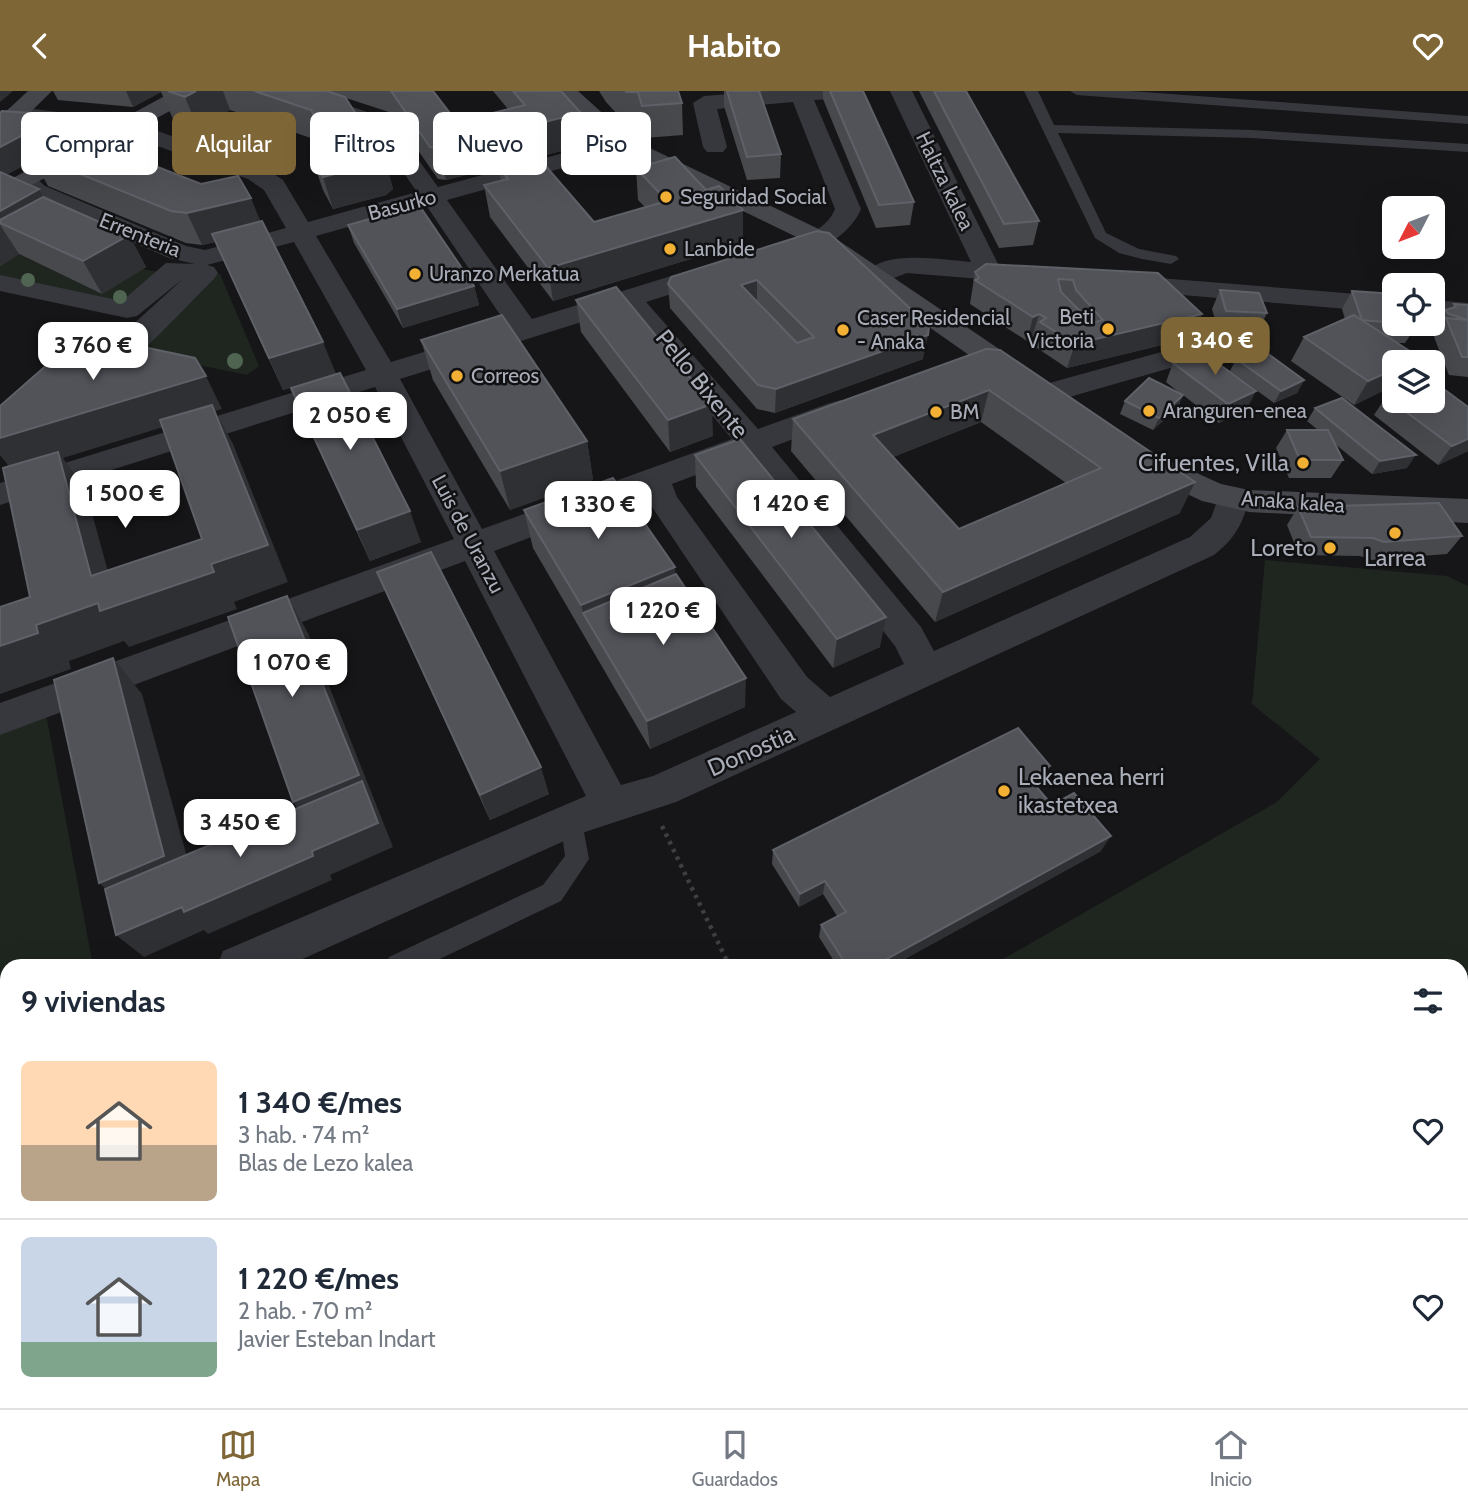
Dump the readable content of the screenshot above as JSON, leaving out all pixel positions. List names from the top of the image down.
{
  "streets": {
    "street": [
      "Haltza kalea",
      "Basurko",
      "Errenteria",
      "Pello Bixente",
      "Anaka kalea",
      "Luis de Uranzu",
      "Donostia"
    ]
  },
  "crossings": [
    ["Basurko", "Errenteria"],
    ["Basurko", "Luis de Uranzu"],
    ["Errenteria", "Luis de Uranzu"],
    ["Pello Bixente", "Donostia"],
    ["Anaka kalea", "Donostia"],
    ["Luis de Uranzu", "Donostia"]
  ],
  "places": [
    "Seguridad Social",
    "Lanbide",
    "Uranzo Merkatua",
    "Beti Victoria",
    "Caser Residencial - Anaka",
    "Correos",
    "Aranguren-enea",
    "BM",
    "Cifuentes, Villa",
    "Larrea",
    "Loreto",
    "Lekaenea herri ikastetxea"
  ],
  "north": "bottom left",
  "page": {
    "header": "Habito",
    "chip": [
      "Comprar",
      "Alquilar",
      "Filtros",
      "Nuevo",
      "Piso"
    ],
    "price": [
      "1 340 €",
      "3 760 €",
      "2 050 €",
      "1 500 €",
      "1 420 €",
      "1 330 €",
      "1 220 €",
      "1 070 €",
      "3 450 €"
    ],
    "heading": "9 viviendas",
    "list": [
      {
        "name": "1 340 €/mes",
        "note": "3 hab. · 74 m² · Blas de Lezo kalea"
      },
      {
        "name": "1 220 €/mes",
        "note": "2 hab. · 70 m² · Javier Esteban Indart"
      }
    ],
    "tabs": ["Mapa", "Guardados", "Inicio"]
  }
}
